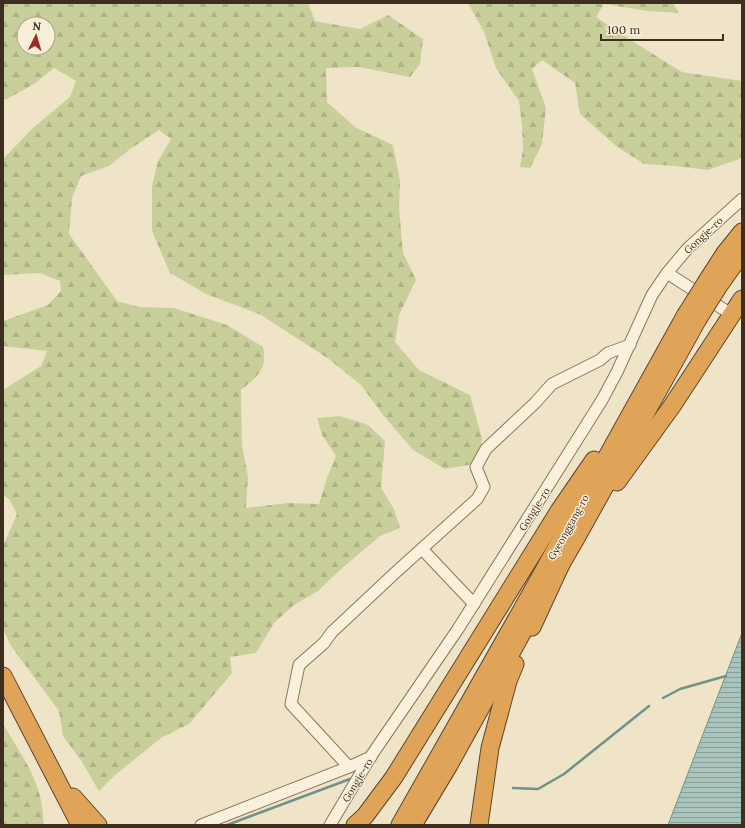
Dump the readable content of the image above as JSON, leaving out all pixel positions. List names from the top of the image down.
{
  "streets": {
    "highway": ["Gyeonggang-ro"],
    "street": ["Gongje-ro"]
  },
  "scale_bar": "100 m",
  "north": "top"
}
